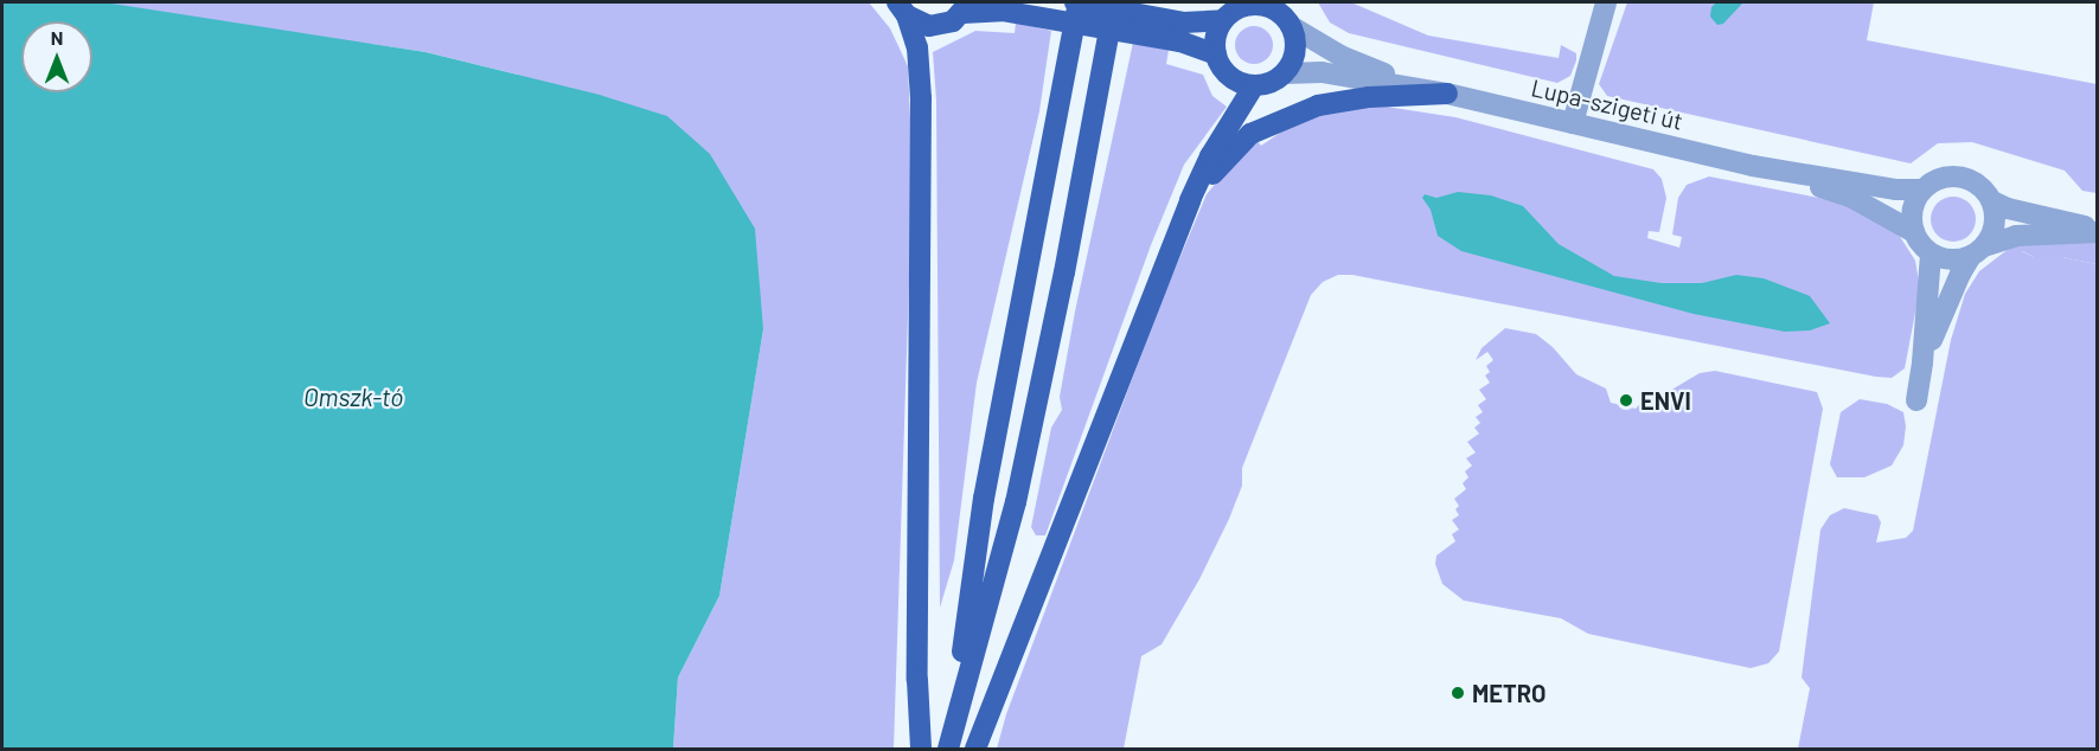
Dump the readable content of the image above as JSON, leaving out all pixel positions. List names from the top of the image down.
{
  "streets": {
    "street": ["Lupa-szigeti út"]
  },
  "water": ["Omszk-tó"],
  "places": ["ENVI", "METRO"],
  "north": "top"
}
